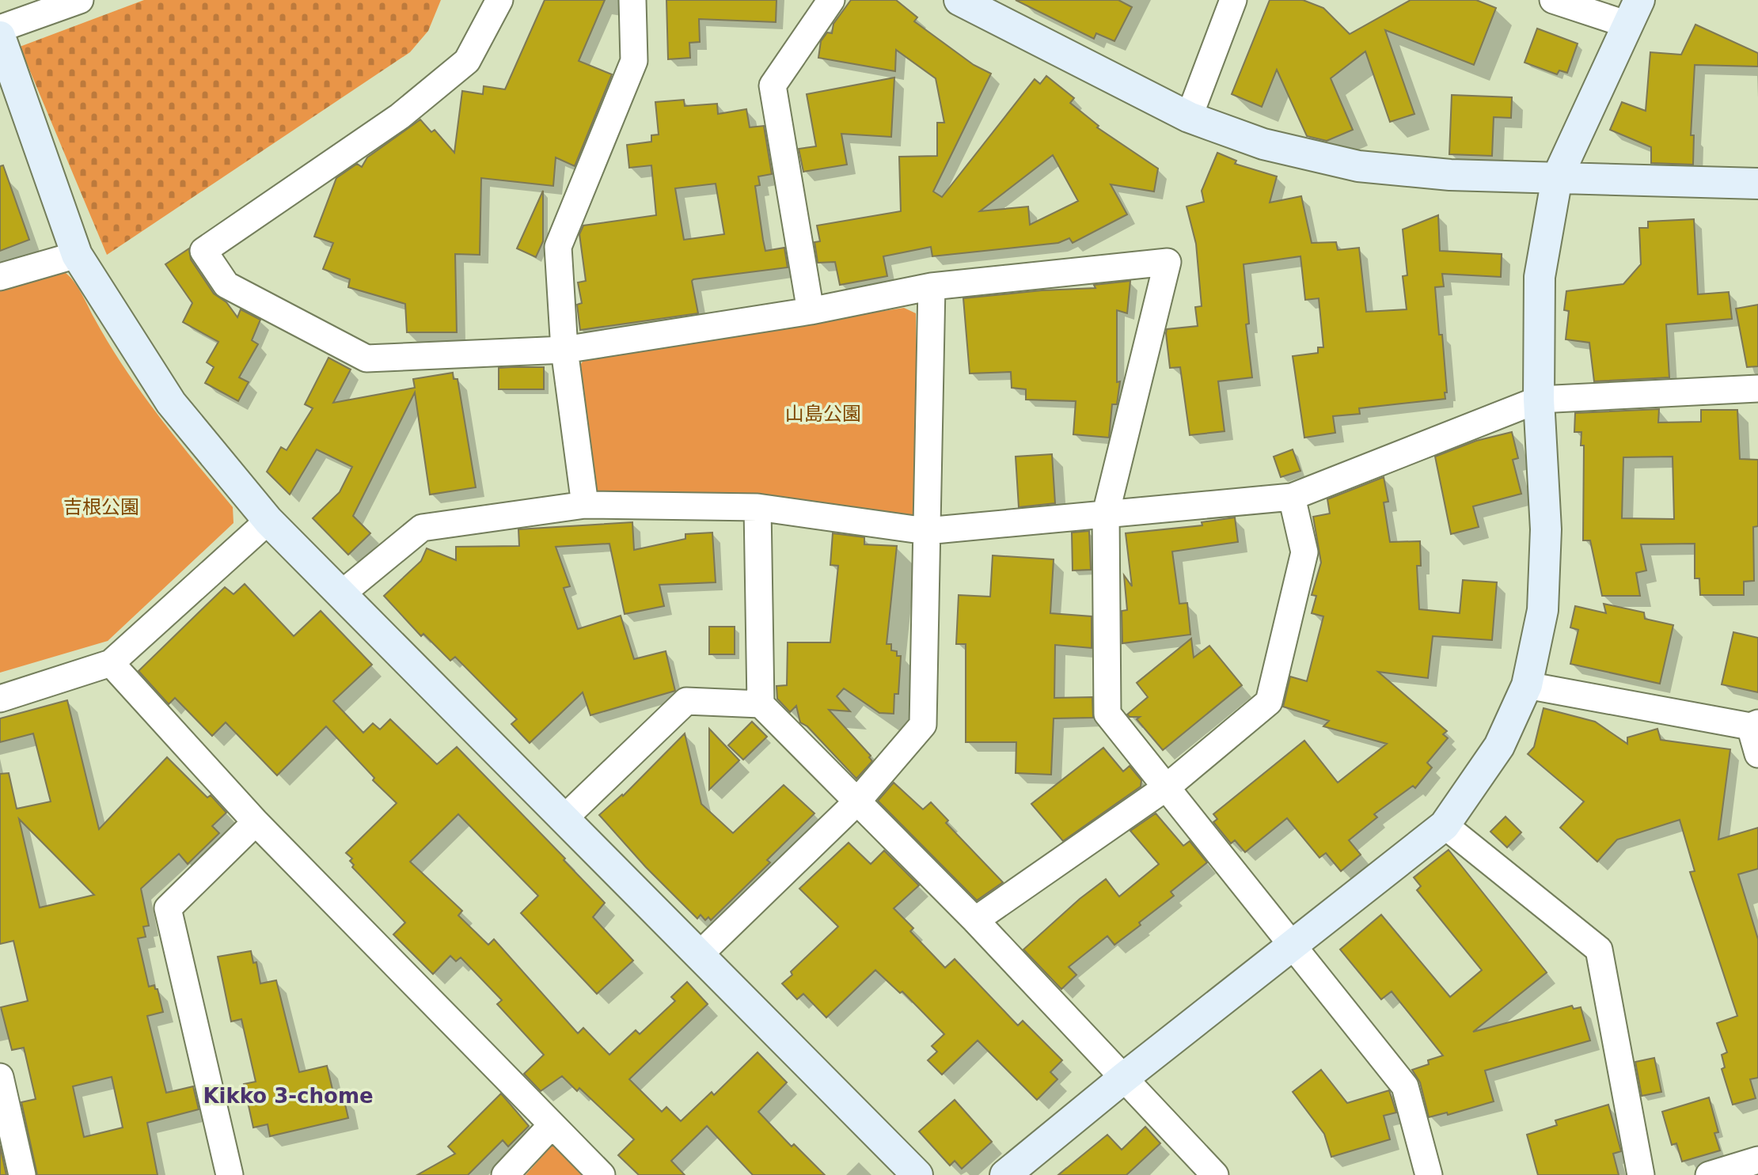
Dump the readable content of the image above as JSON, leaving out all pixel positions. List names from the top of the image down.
{
  "districts": ["Kikko 3-chome"],
  "parks": ["山島公園", "吉根公園"]
}
